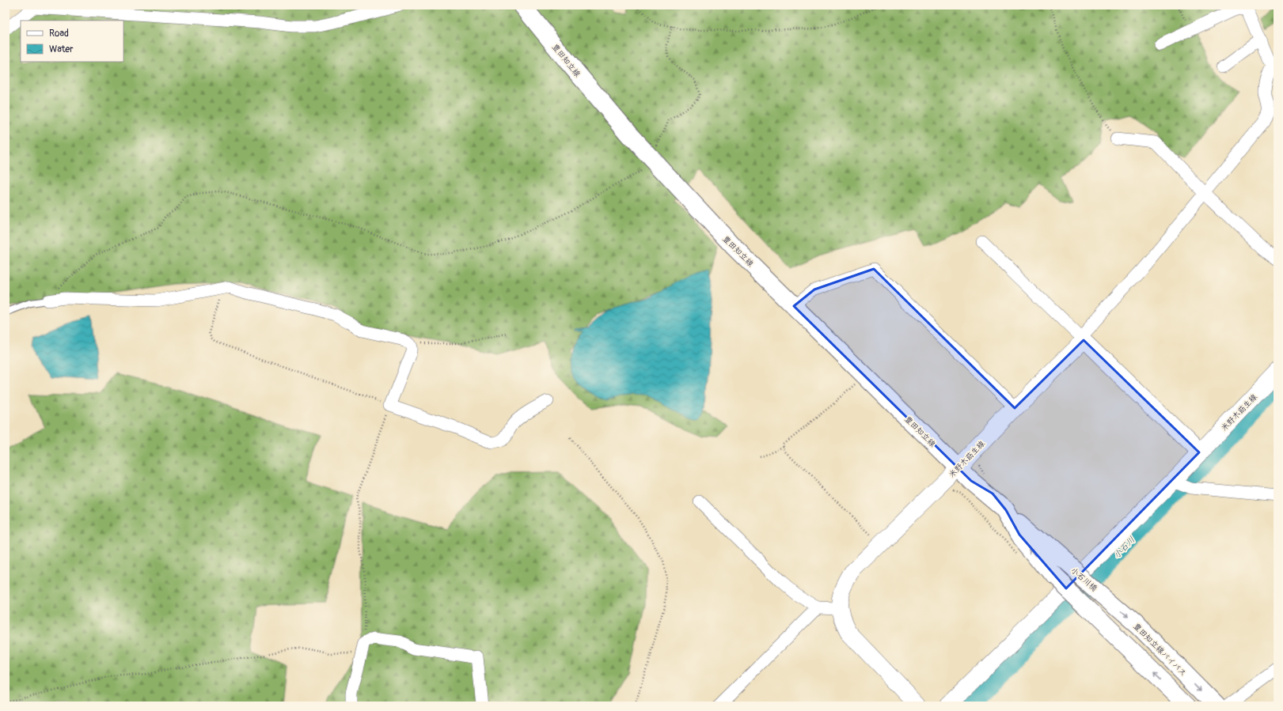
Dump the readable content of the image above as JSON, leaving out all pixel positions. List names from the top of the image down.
{
  "streets": {
    "main road": [
      "豊田知立線",
      "米野木莇生線",
      "小石川橋",
      "豊田知立線バイパス"
    ]
  },
  "crossings": [
    ["豊田知立線", "米野木莇生線"],
    ["豊田知立線", "小石川橋"],
    ["小石川橋", "豊田知立線バイパス"]
  ],
  "one_way": ["豊田知立線バイパス"],
  "water": ["小石川"],
  "legend": ["Road", "Water"]
}
